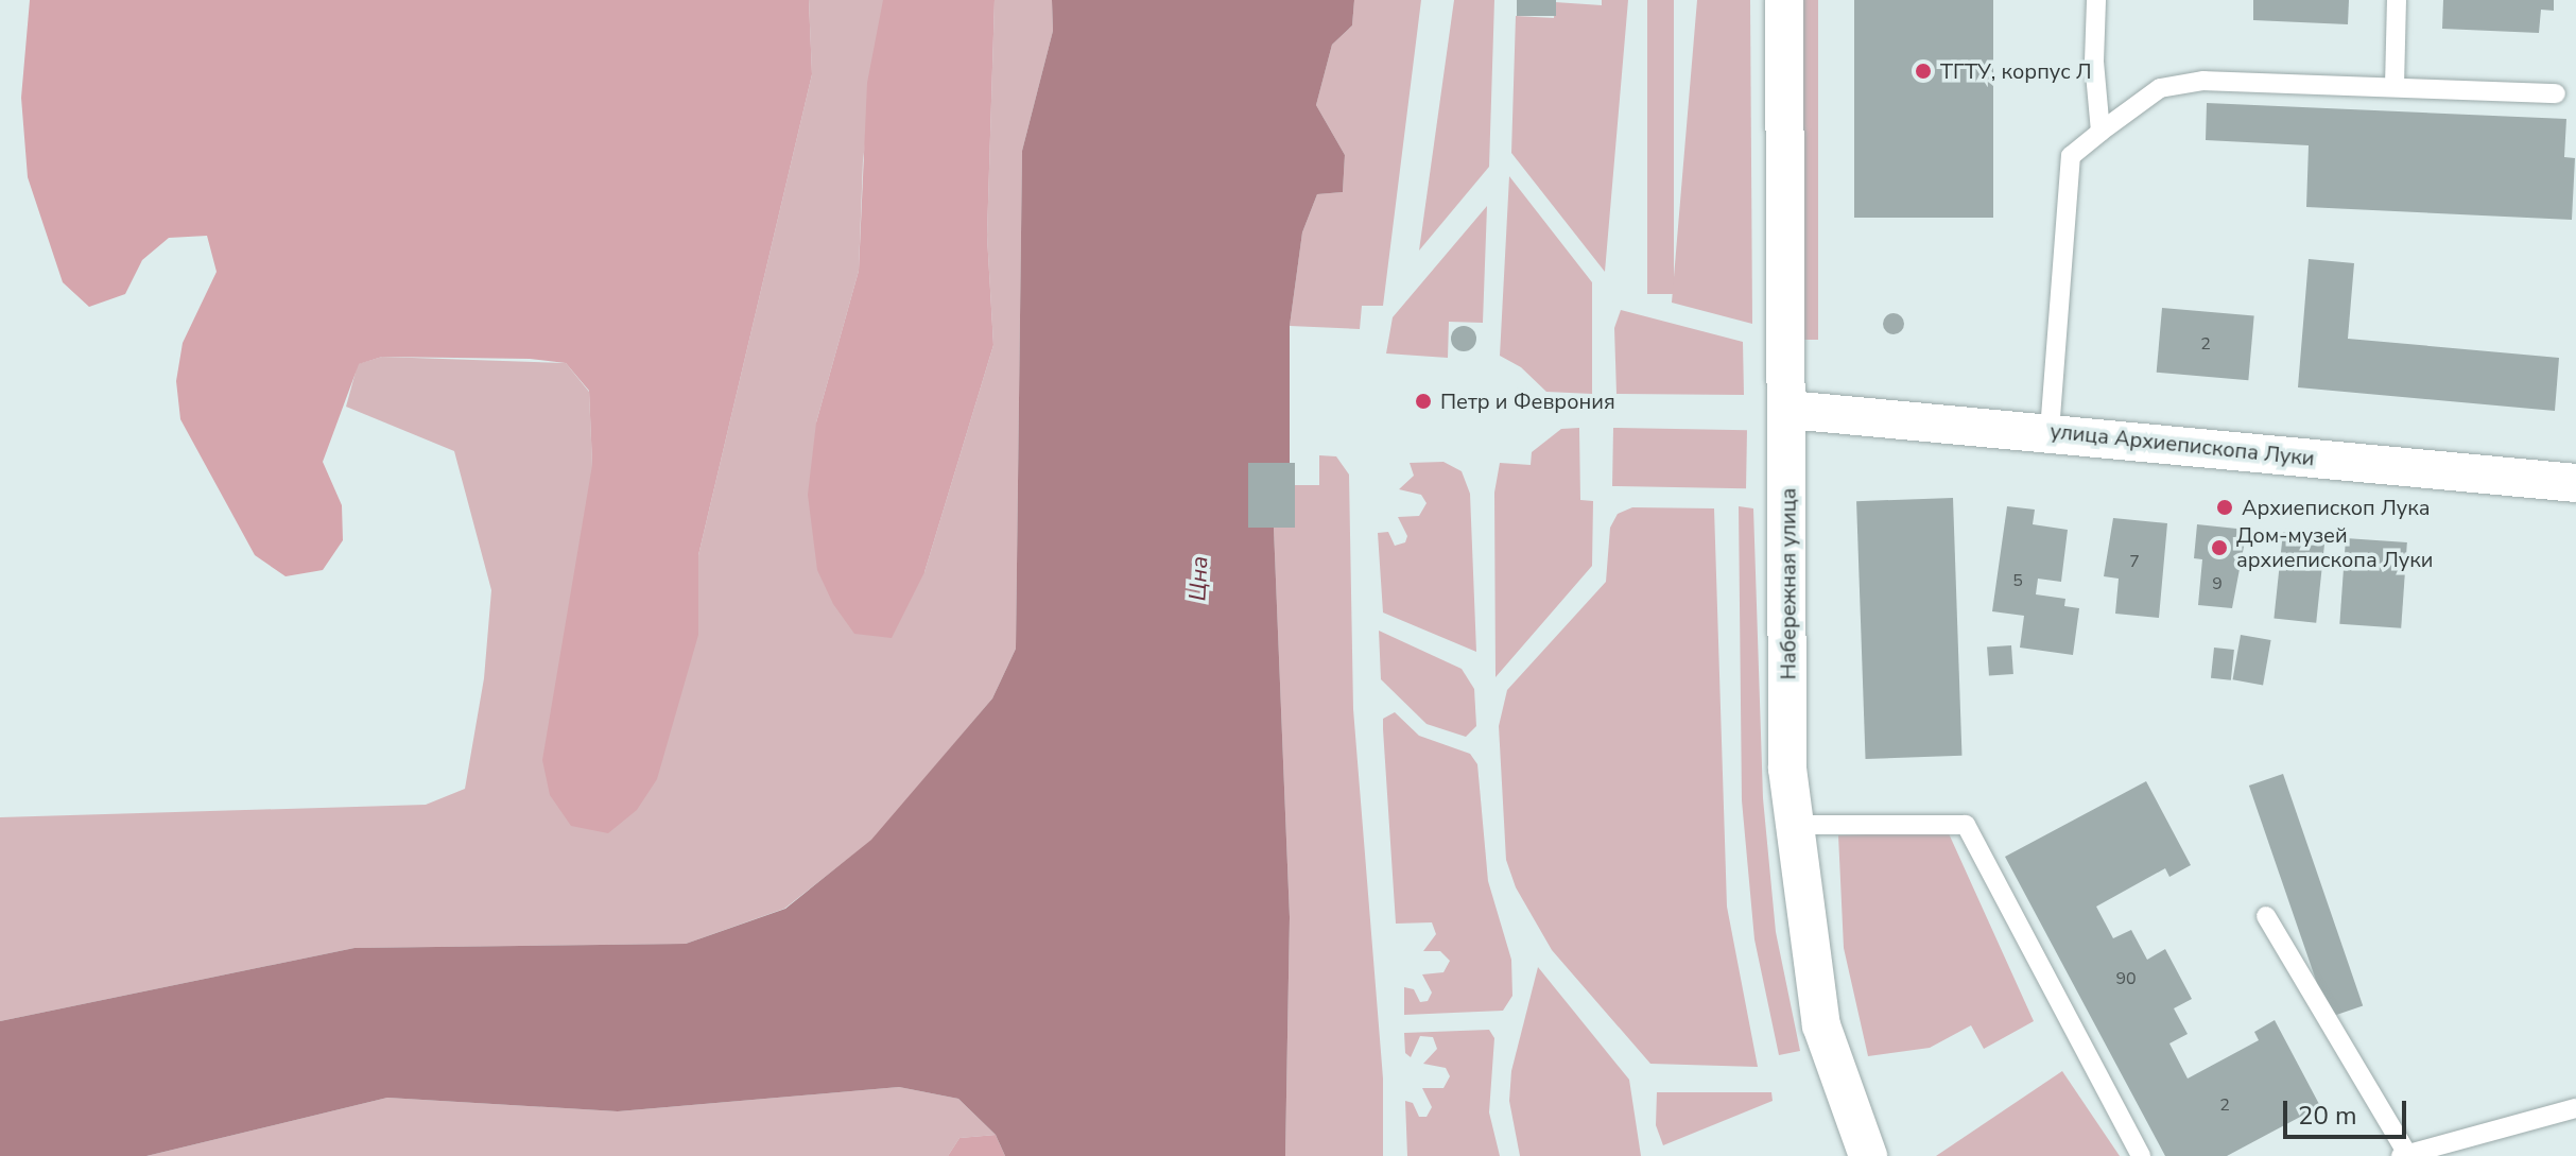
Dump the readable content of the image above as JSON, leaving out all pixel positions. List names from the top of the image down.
{
  "streets": {
    "street": ["улица Архиепископа Луки", "Набережная улица"]
  },
  "crossings": [
    ["улица Архиепископа Луки", "Набережная улица"]
  ],
  "water": ["Цна"],
  "places": [
    "ТГТУ, корпус Л",
    "Петр и Феврония",
    "Архиепископ Лука",
    "Дом-музей архиепископа Луки"
  ],
  "house_numbers": [
    "2",
    "7",
    "5",
    "9",
    "90",
    "2"
  ],
  "scale_bar": "20 m"
}
